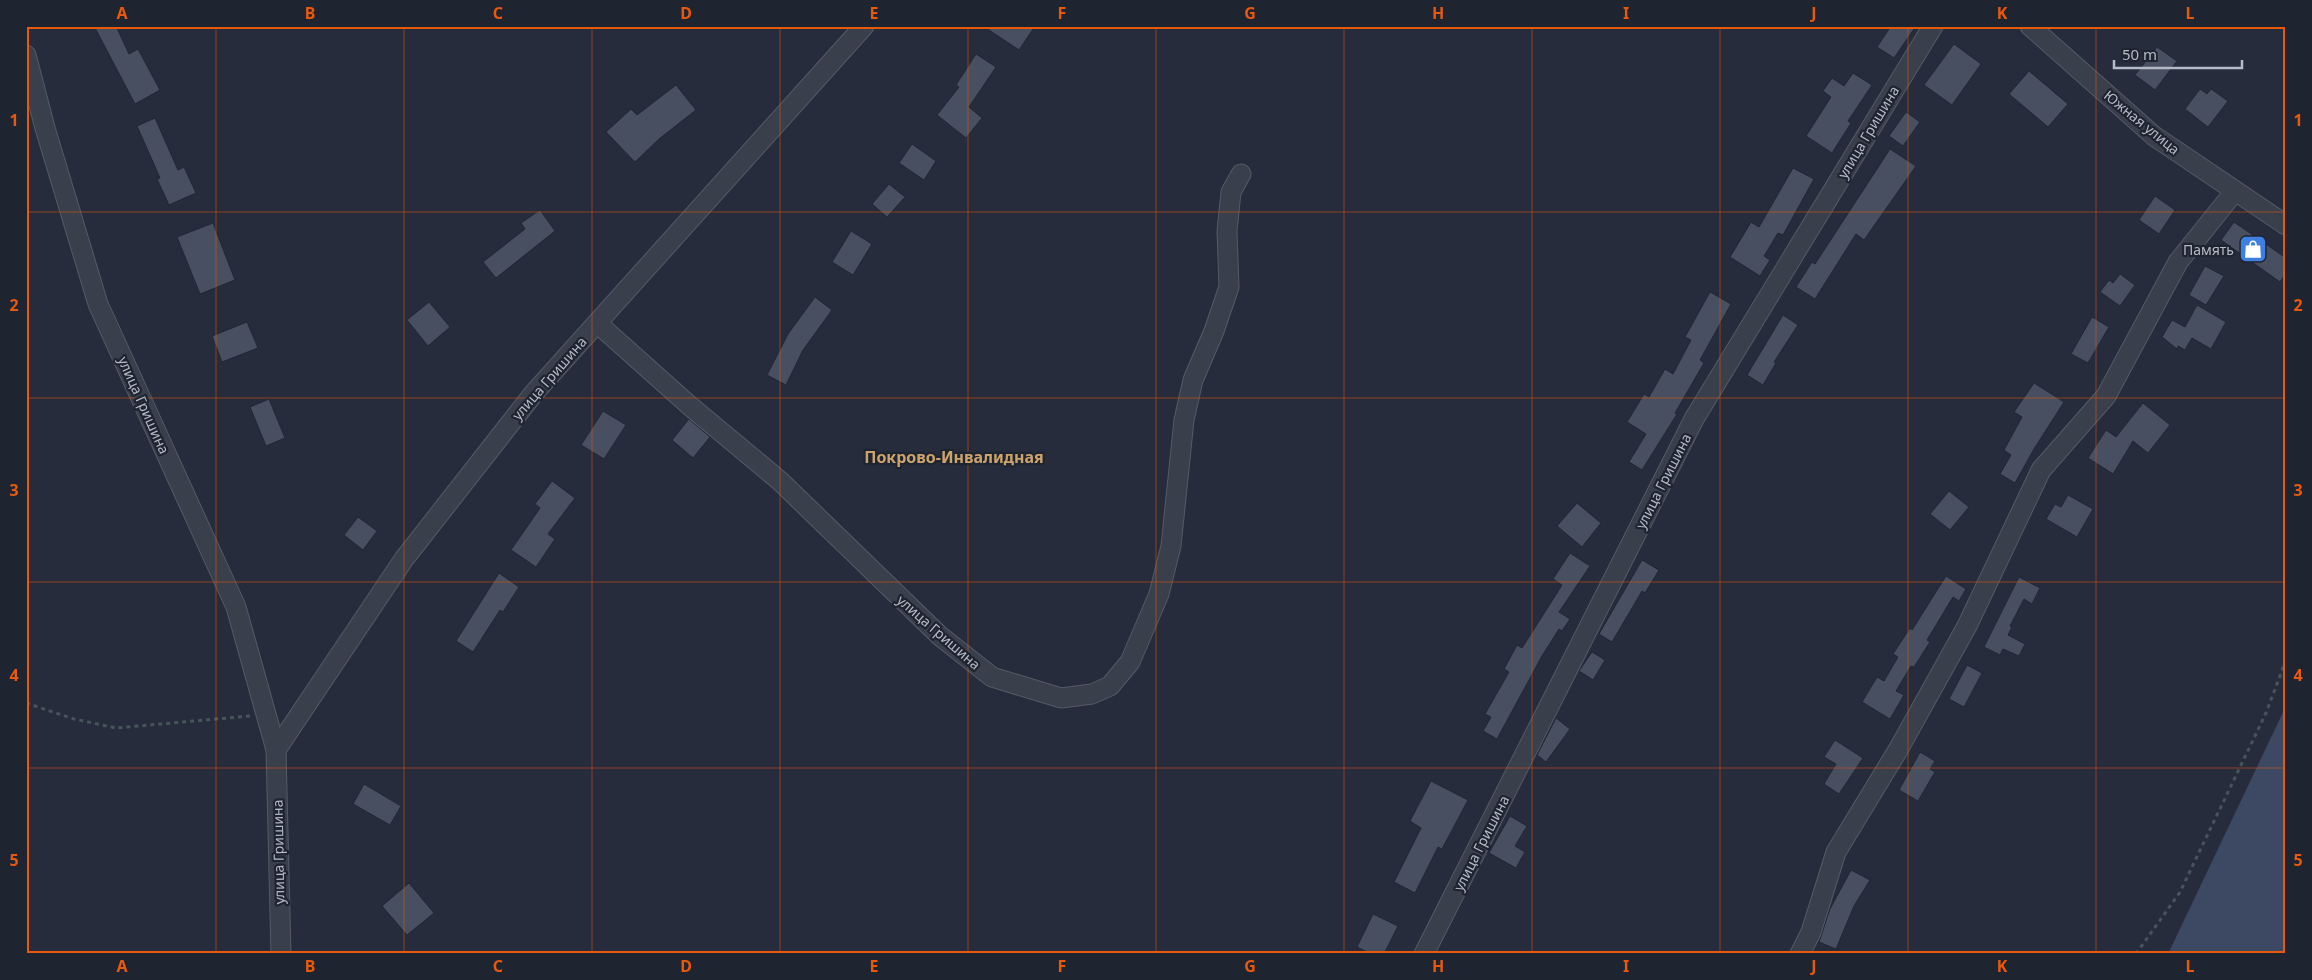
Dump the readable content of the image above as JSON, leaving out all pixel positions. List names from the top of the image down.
{
  "streets": {
    "street": ["Южная улица", "улица Гришина"]
  },
  "districts": ["Покрово-Инвалидная"],
  "places": {
    "shop": ["Память"]
  },
  "scale_bar": "50 m",
  "grid": {
    "columns": [
      "A",
      "B",
      "C",
      "D",
      "E",
      "F",
      "G",
      "H",
      "I",
      "J",
      "K",
      "L"
    ],
    "rows": [
      "1",
      "2",
      "3",
      "4",
      "5"
    ]
  }
}
